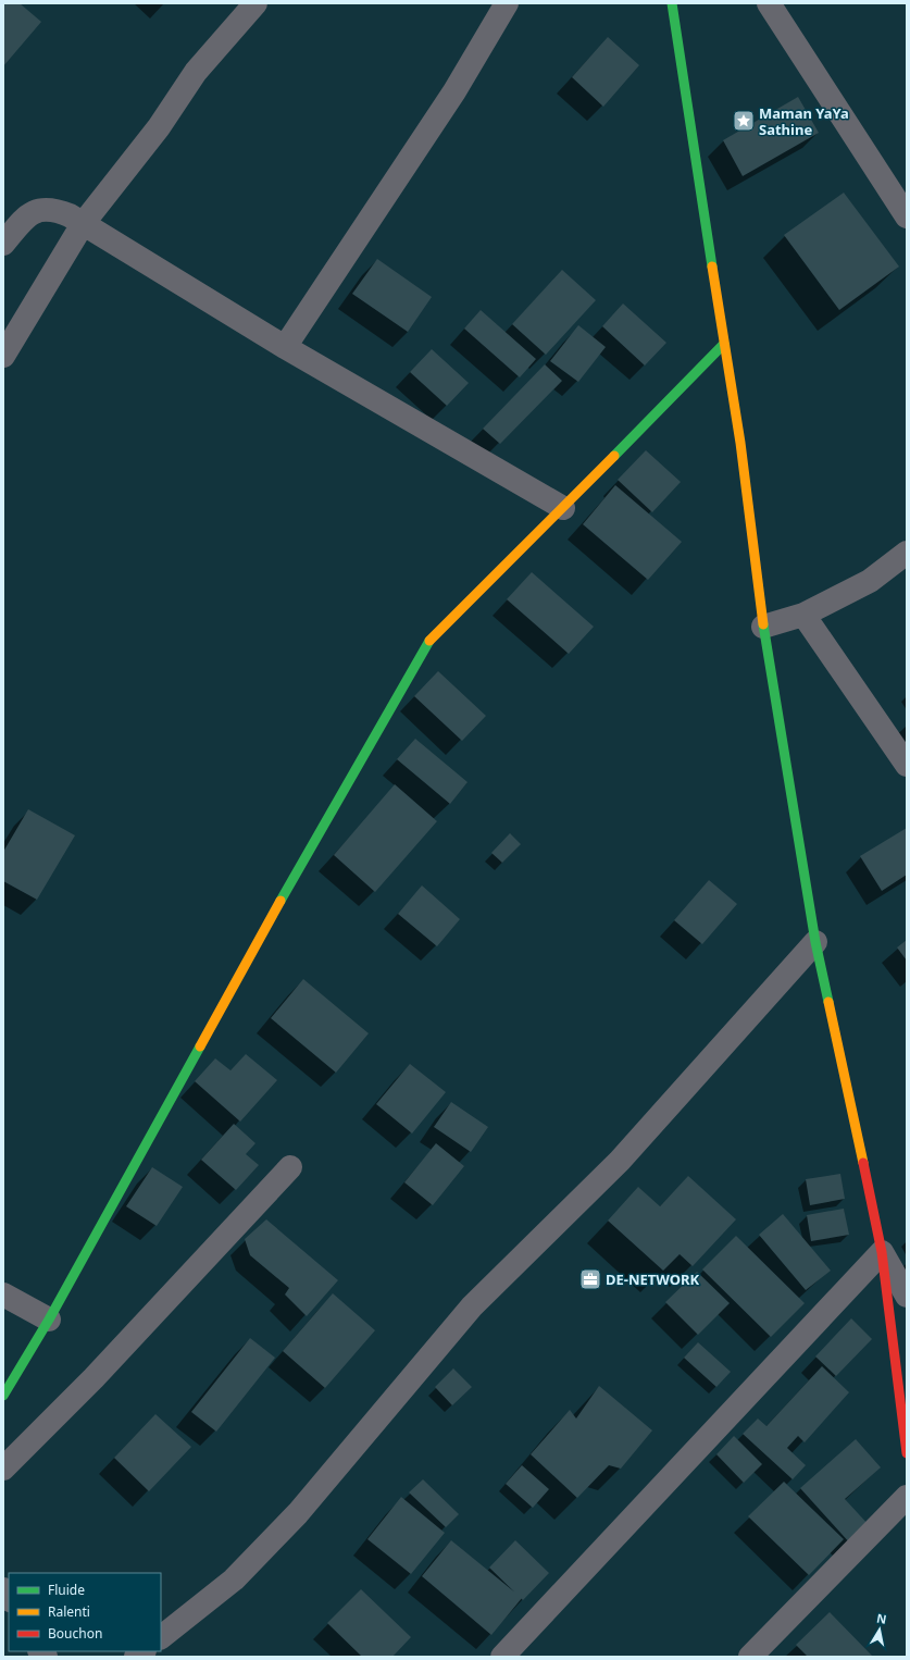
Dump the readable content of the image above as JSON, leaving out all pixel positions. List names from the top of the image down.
{
  "places": {
    "place": ["Maman YaYa Sathine"],
    "office": ["DE-NETWORK"]
  },
  "legend": ["Fluide", "Ralenti", "Bouchon"],
  "north": "top"
}
